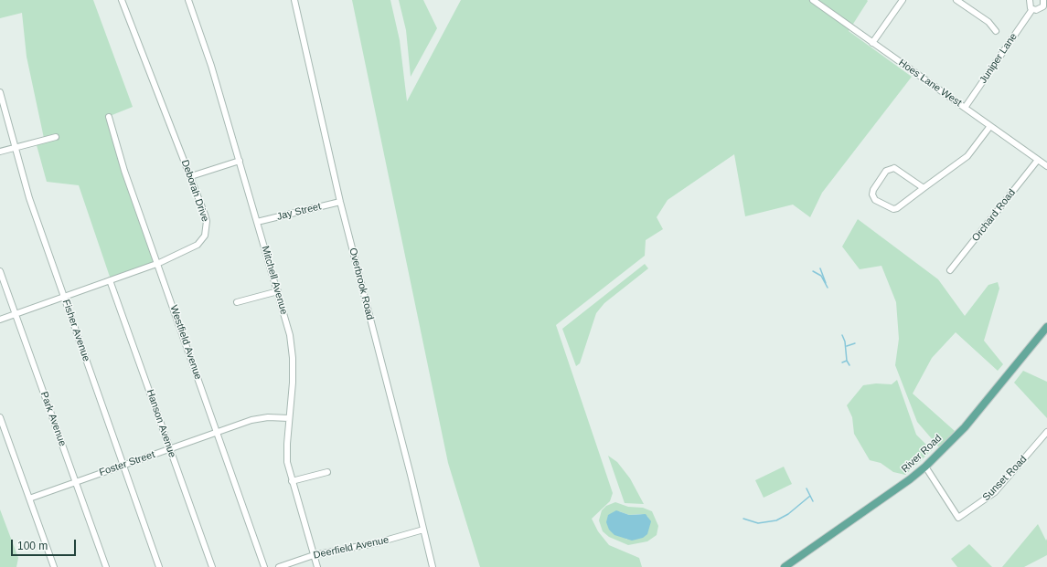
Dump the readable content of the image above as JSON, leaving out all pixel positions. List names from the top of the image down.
{
  "streets": {
    "main road": ["River Road"],
    "street": [
      "Juniper Lane",
      "Hoes Lane West",
      "Deborah Drive",
      "Jay Street",
      "Orchard Road",
      "Mitchell Avenue",
      "Overbrook Road",
      "Fisher Avenue",
      "Westfield Avenue",
      "Park Avenue",
      "Hanson Avenue",
      "Foster Street",
      "Sunset Road",
      "Deerfield Avenue"
    ]
  },
  "crossings": [
    ["Juniper Lane", "Hoes Lane West"],
    ["Hoes Lane West", "Orchard Road"],
    ["Deborah Drive", "Fisher Avenue"],
    ["Deborah Drive", "Westfield Avenue"],
    ["Deborah Drive", "Park Avenue"],
    ["Deborah Drive", "Hanson Avenue"],
    ["Jay Street", "Mitchell Avenue"],
    ["Jay Street", "Overbrook Road"],
    ["Mitchell Avenue", "Foster Street"],
    ["Mitchell Avenue", "Deerfield Avenue"],
    ["Overbrook Road", "Deerfield Avenue"],
    ["Fisher Avenue", "Foster Street"],
    ["Westfield Avenue", "Foster Street"],
    ["Park Avenue", "Foster Street"],
    ["Hanson Avenue", "Foster Street"],
    ["River Road", "Sunset Road"]
  ],
  "scale_bar": "100 m"
}
